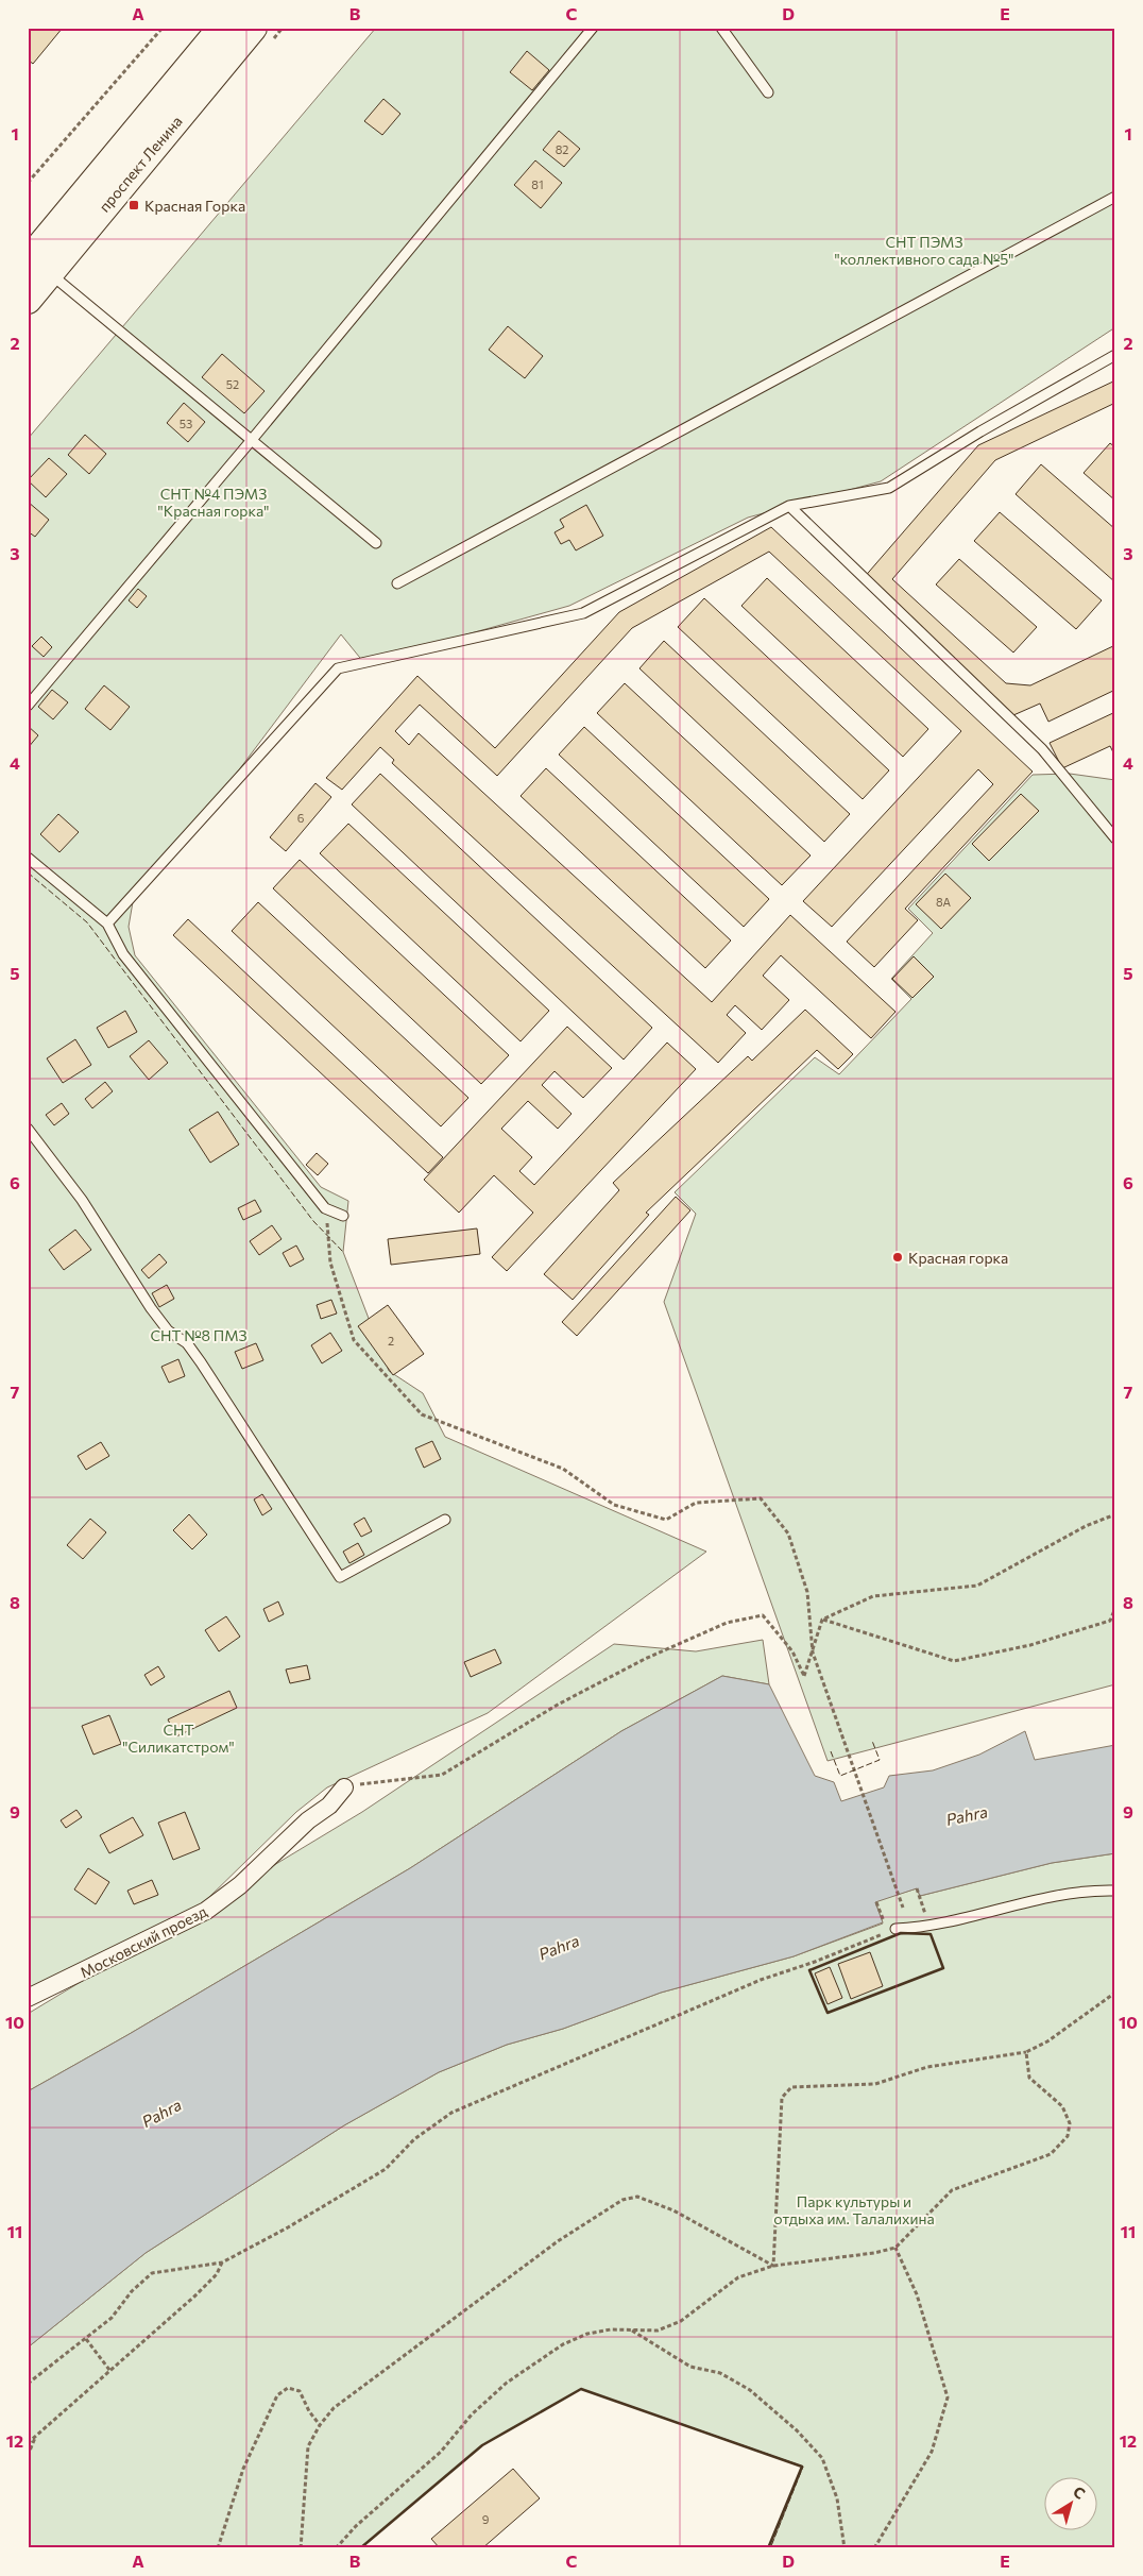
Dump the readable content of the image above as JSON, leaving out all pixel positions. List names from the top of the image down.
{
  "streets": {
    "main road": ["проспект Ленина"],
    "street": ["Московский проезд"]
  },
  "water": ["Pahra"],
  "parks": [
    "СНТ ПЭМЗ \"коллективного сада №5\"",
    "СНТ №4 ПЭМЗ \"Красная горка\"",
    "СНТ №8 ПМЗ",
    "СНТ \"Силикатстром\"",
    "Парк культуры и отдыха им. Талалихина"
  ],
  "places": {
    "transit": ["Красная Горка"],
    "other": ["Красная горка"]
  },
  "house_numbers": [
    "82",
    "81",
    "52",
    "53",
    "6",
    "8А",
    "2",
    "9"
  ],
  "north": "top right",
  "grid": {
    "columns": [
      "A",
      "B",
      "C",
      "D",
      "E"
    ],
    "rows": [
      "1",
      "2",
      "3",
      "4",
      "5",
      "6",
      "7",
      "8",
      "9",
      "10",
      "11",
      "12"
    ]
  }
}
